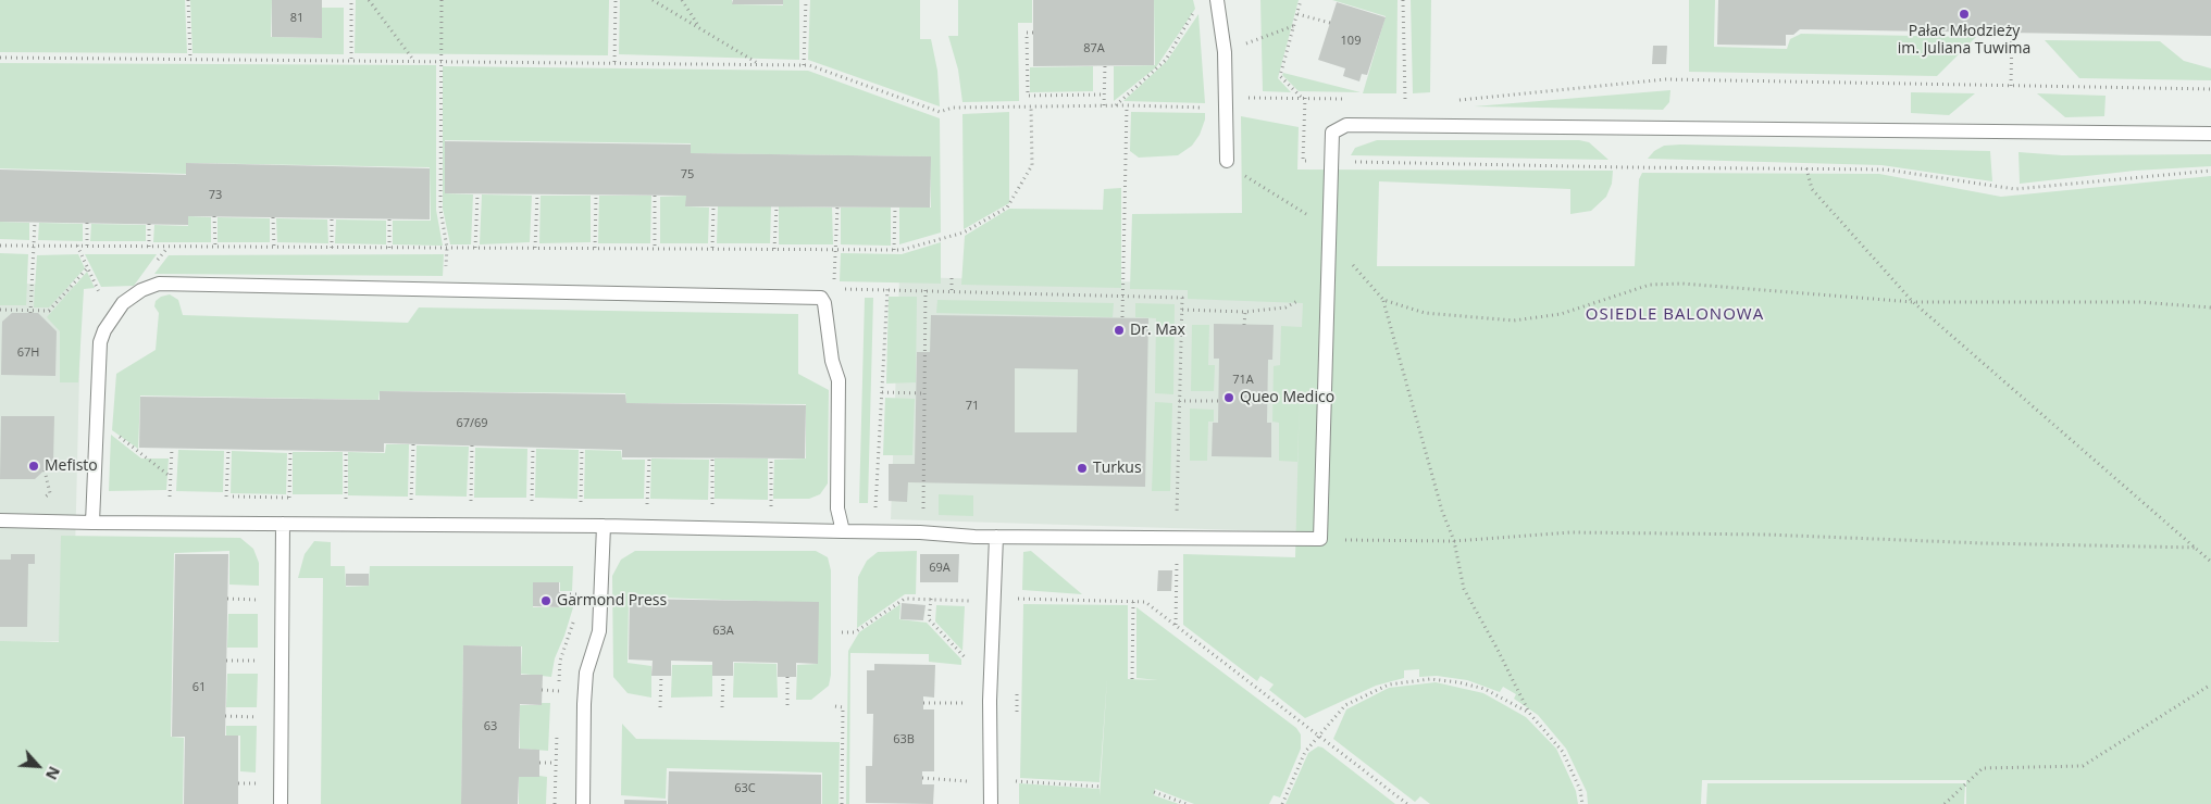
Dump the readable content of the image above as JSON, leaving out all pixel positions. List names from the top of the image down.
{
  "districts": ["OSIEDLE BALONOWA"],
  "places": [
    "Pałac Młodzieży im. Juliana Tuwima",
    "Dr. Max",
    "Queo Medico",
    "Mefisto",
    "Turkus",
    "Garmond Press"
  ],
  "house_numbers": [
    "81",
    "109",
    "87A",
    "75",
    "73",
    "67H",
    "71A",
    "71",
    "67/69",
    "69A",
    "63A",
    "61",
    "63",
    "63B",
    "63C"
  ],
  "north": "bottom right"
}
